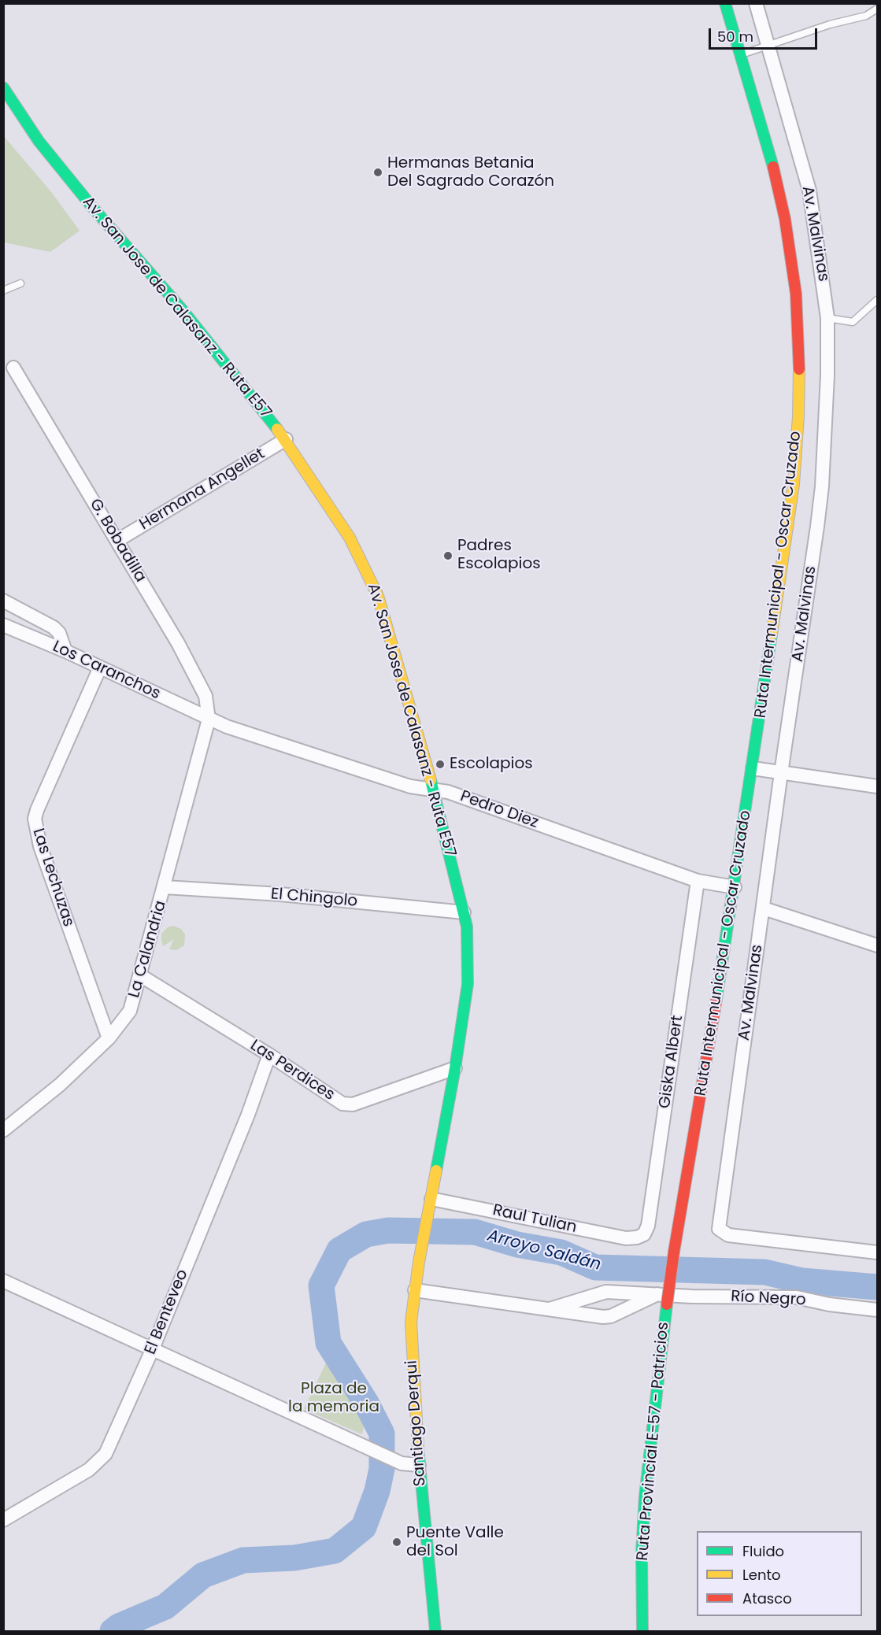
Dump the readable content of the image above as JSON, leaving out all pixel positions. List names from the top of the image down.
{
  "streets": {
    "main road": [
      "Av. San Jose de Calasanz - Ruta E57",
      "Ruta Intermunicipal - Oscar Cruzado",
      "Santiago Derqui",
      "Ruta Provincial E-57 - Patricios"
    ],
    "street": [
      "Av. Malvinas",
      "Hermana Angellet",
      "G. Bobadilla",
      "Los Caranchos",
      "Pedro Diez",
      "Las Lechuzas",
      "El Chingolo",
      "La Calandria",
      "Giska Albert",
      "Las Perdices",
      "Raul Tulian",
      "Río Negro",
      "El Benteveo"
    ]
  },
  "crossings": [
    ["Av. San Jose de Calasanz - Ruta E57", "Hermana Angellet"],
    ["Av. San Jose de Calasanz - Ruta E57", "Pedro Diez"],
    ["Av. San Jose de Calasanz - Ruta E57", "El Chingolo"],
    ["Av. San Jose de Calasanz - Ruta E57", "Las Perdices"],
    ["Av. San Jose de Calasanz - Ruta E57", "Raul Tulian"],
    ["Av. San Jose de Calasanz - Ruta E57", "Santiago Derqui"],
    ["Hermana Angellet", "G. Bobadilla"],
    ["G. Bobadilla", "Los Caranchos"],
    ["G. Bobadilla", "Pedro Diez"],
    ["G. Bobadilla", "La Calandria"],
    ["Ruta Intermunicipal - Oscar Cruzado", "Pedro Diez"],
    ["Ruta Intermunicipal - Oscar Cruzado", "Ruta Provincial E-57 - Patricios"],
    ["Los Caranchos", "Pedro Diez"],
    ["Los Caranchos", "Las Lechuzas"],
    ["Los Caranchos", "La Calandria"],
    ["Pedro Diez", "La Calandria"],
    ["Pedro Diez", "Giska Albert"],
    ["Las Lechuzas", "La Calandria"],
    ["El Chingolo", "La Calandria"],
    ["La Calandria", "Las Perdices"],
    ["Giska Albert", "Raul Tulian"],
    ["Las Perdices", "El Benteveo"],
    ["Río Negro", "Santiago Derqui"],
    ["Río Negro", "Ruta Provincial E-57 - Patricios"]
  ],
  "water": ["Arroyo Saldán"],
  "parks": ["Plaza de la memoria"],
  "places": [
    "Hermanas Betania Del Sagrado Corazón",
    "Padres Escolapios",
    "Escolapios",
    "Puente Valle del Sol"
  ],
  "legend": ["Fluido", "Lento", "Atasco"],
  "scale_bar": "50 m"
}
